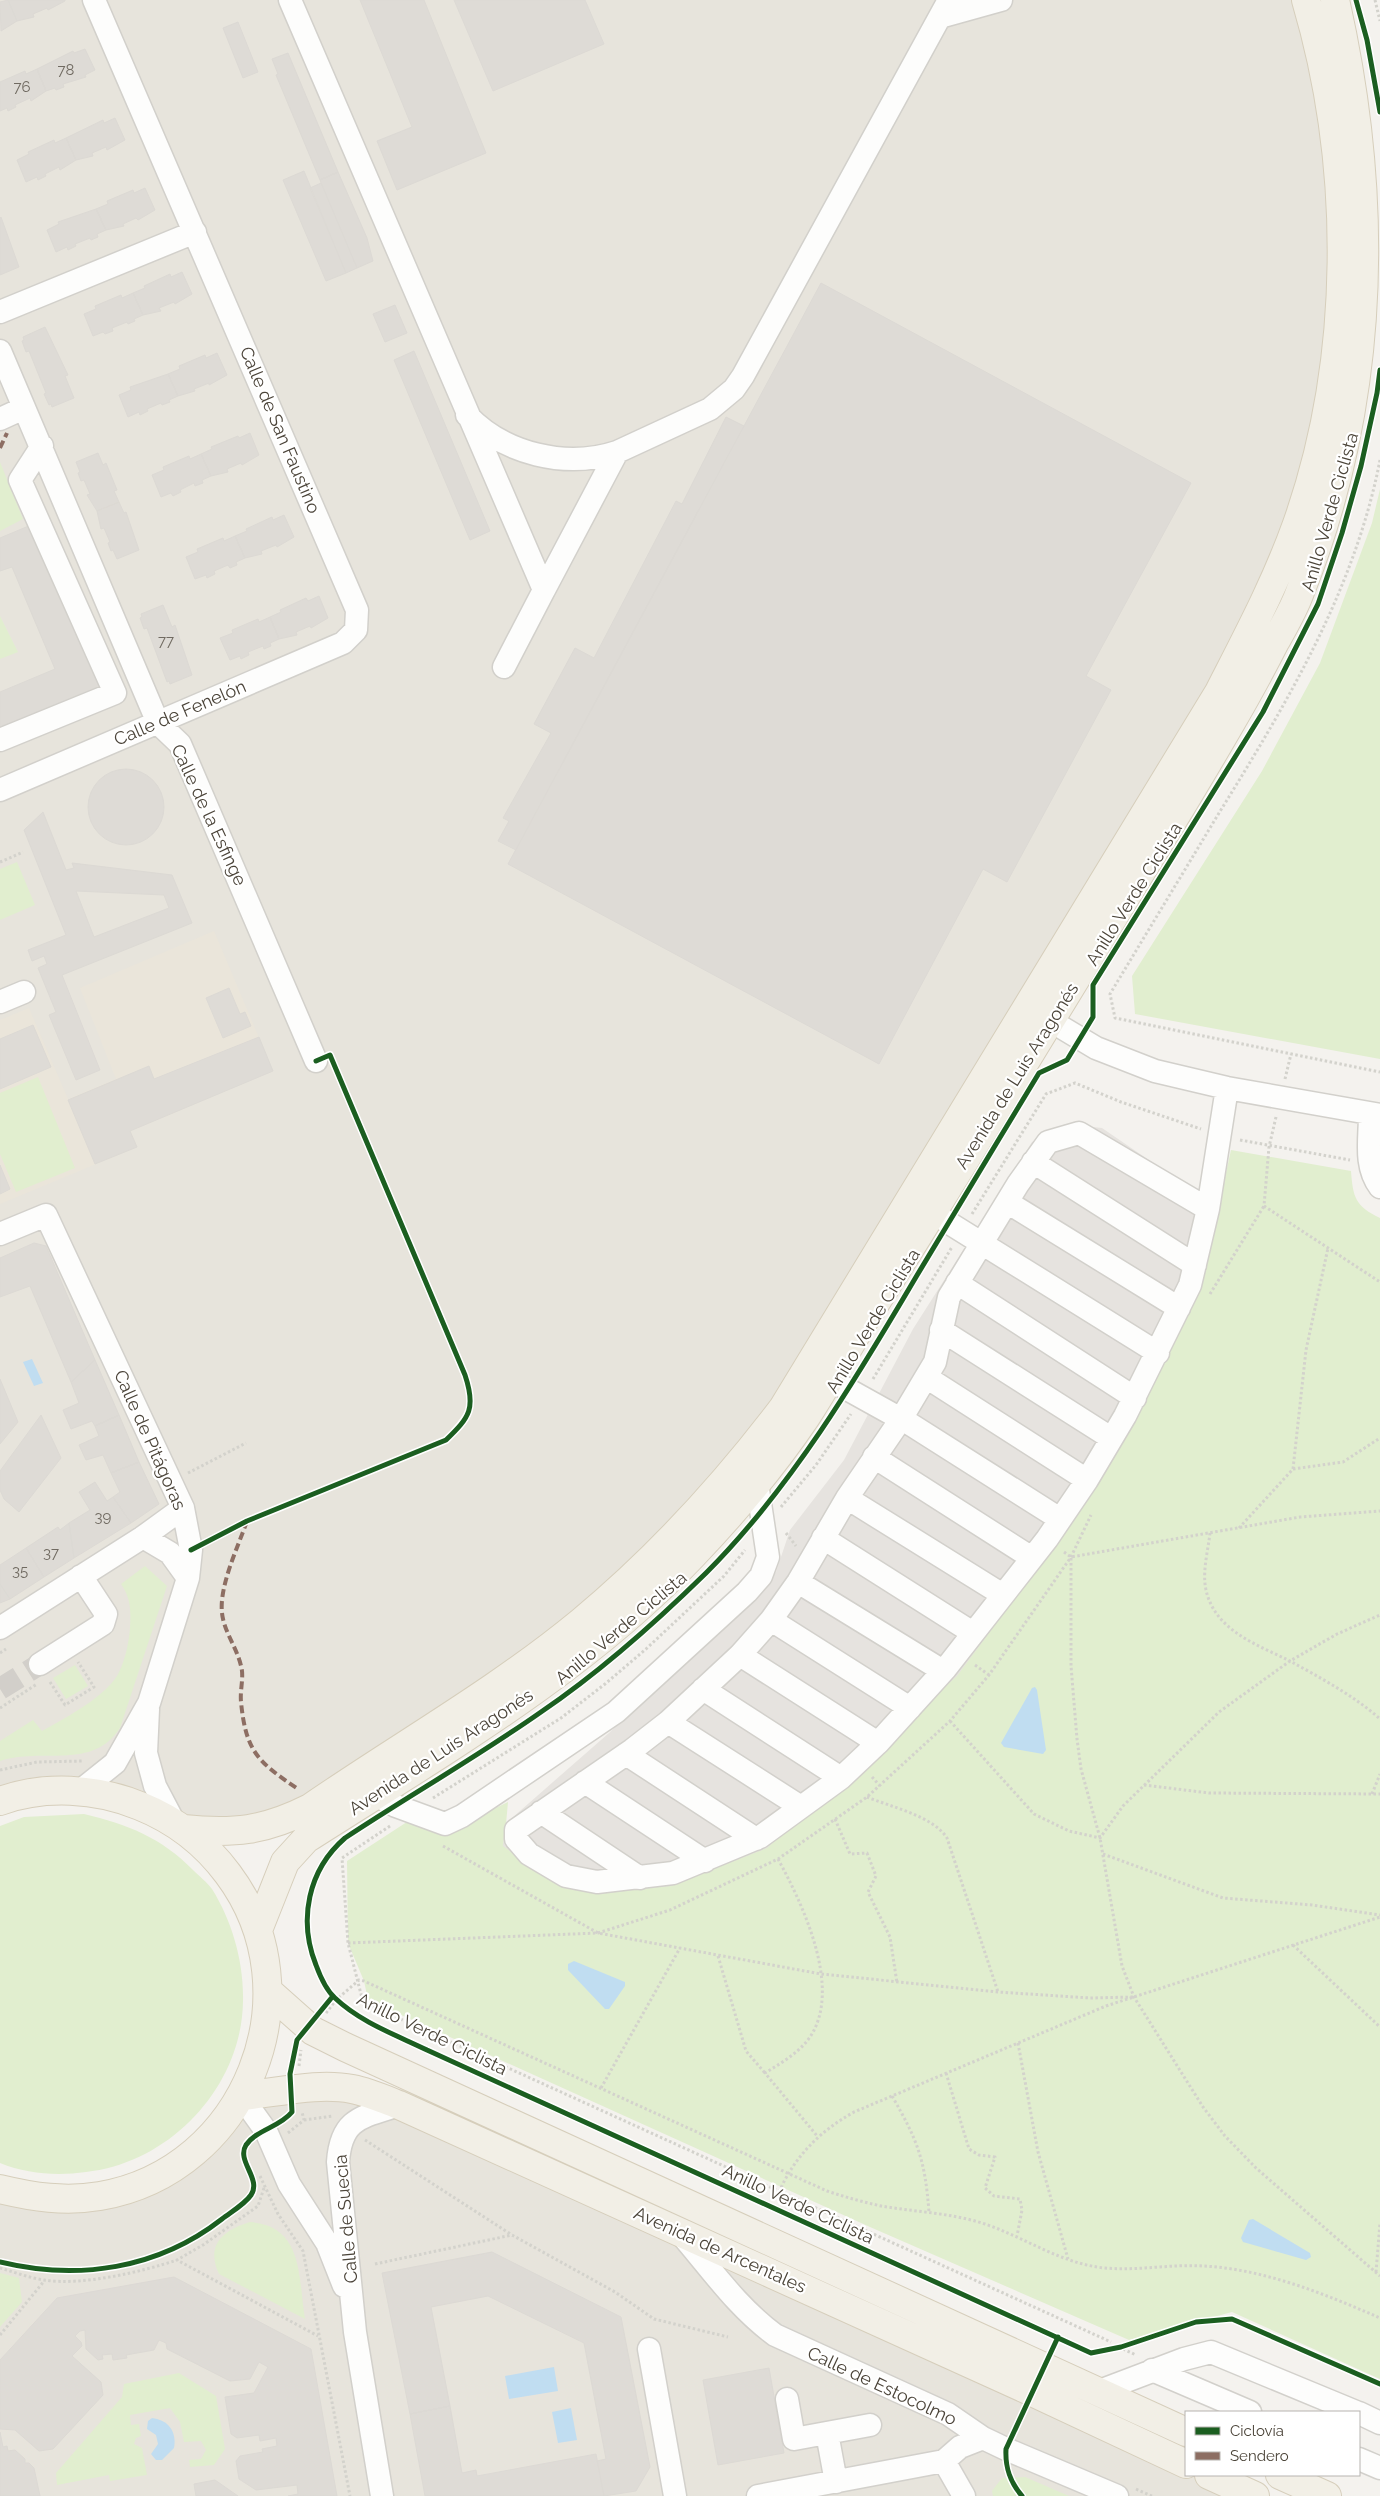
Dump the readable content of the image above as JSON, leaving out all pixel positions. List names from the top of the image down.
{
  "streets": {
    "main road": ["Avenida de Luis Aragonés", "Avenida de Arcentales"],
    "street": [
      "Calle de San Faustino",
      "Calle de Fenelón",
      "Calle de la Esfinge",
      "Calle de Pitágoras",
      "Calle de Suecia",
      "Calle de Estocolmo"
    ],
    "cycle path": ["Anillo Verde Ciclista"]
  },
  "crossings": [
    ["Calle de San Faustino", "Calle de Fenelón"],
    ["Calle de Fenelón", "Calle de la Esfinge"],
    ["Avenida de Luis Aragonés", "Calle de Pitágoras"],
    ["Calle de Suecia", "Avenida de Arcentales"],
    ["Avenida de Arcentales", "Calle de Estocolmo"]
  ],
  "house_numbers": [
    "78",
    "76",
    "77",
    "39",
    "37",
    "35"
  ],
  "legend": ["Ciclovía", "Sendero"]
}
